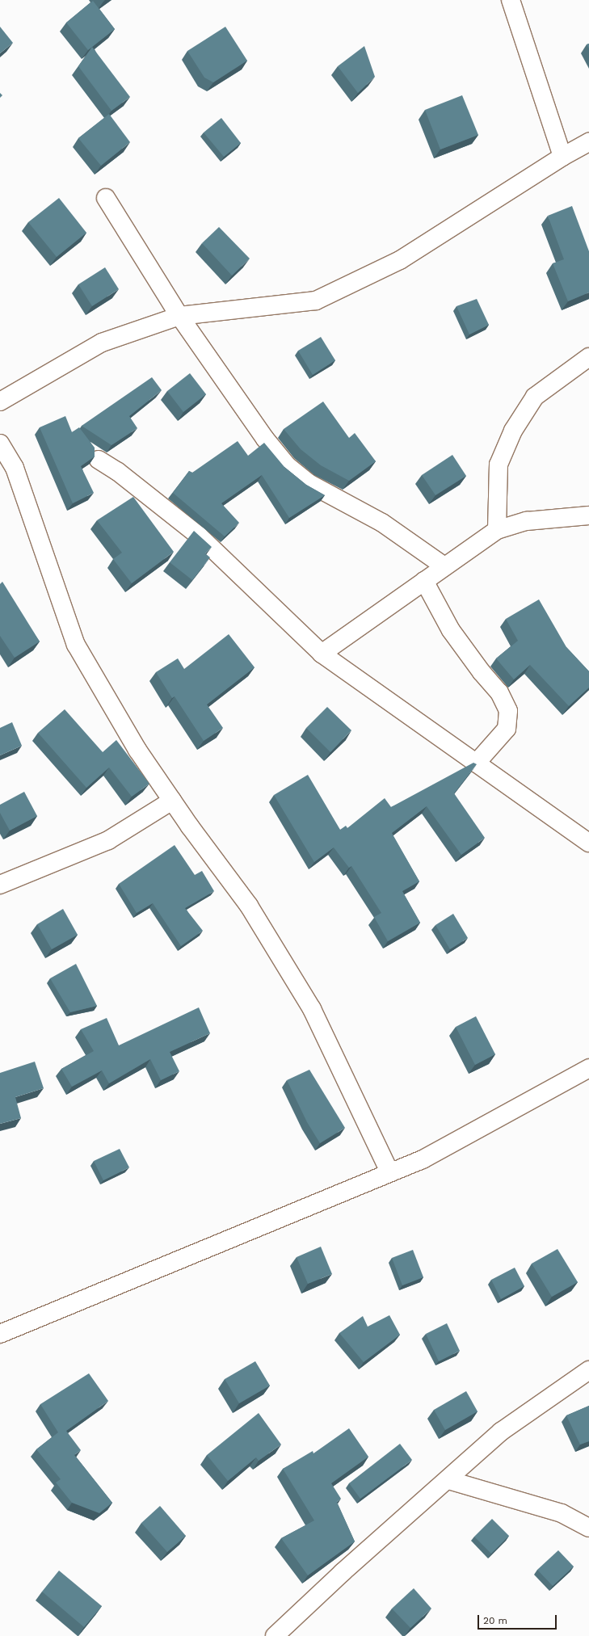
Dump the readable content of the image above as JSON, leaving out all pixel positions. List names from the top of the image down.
{
  "scale_bar": "20 m"
}
